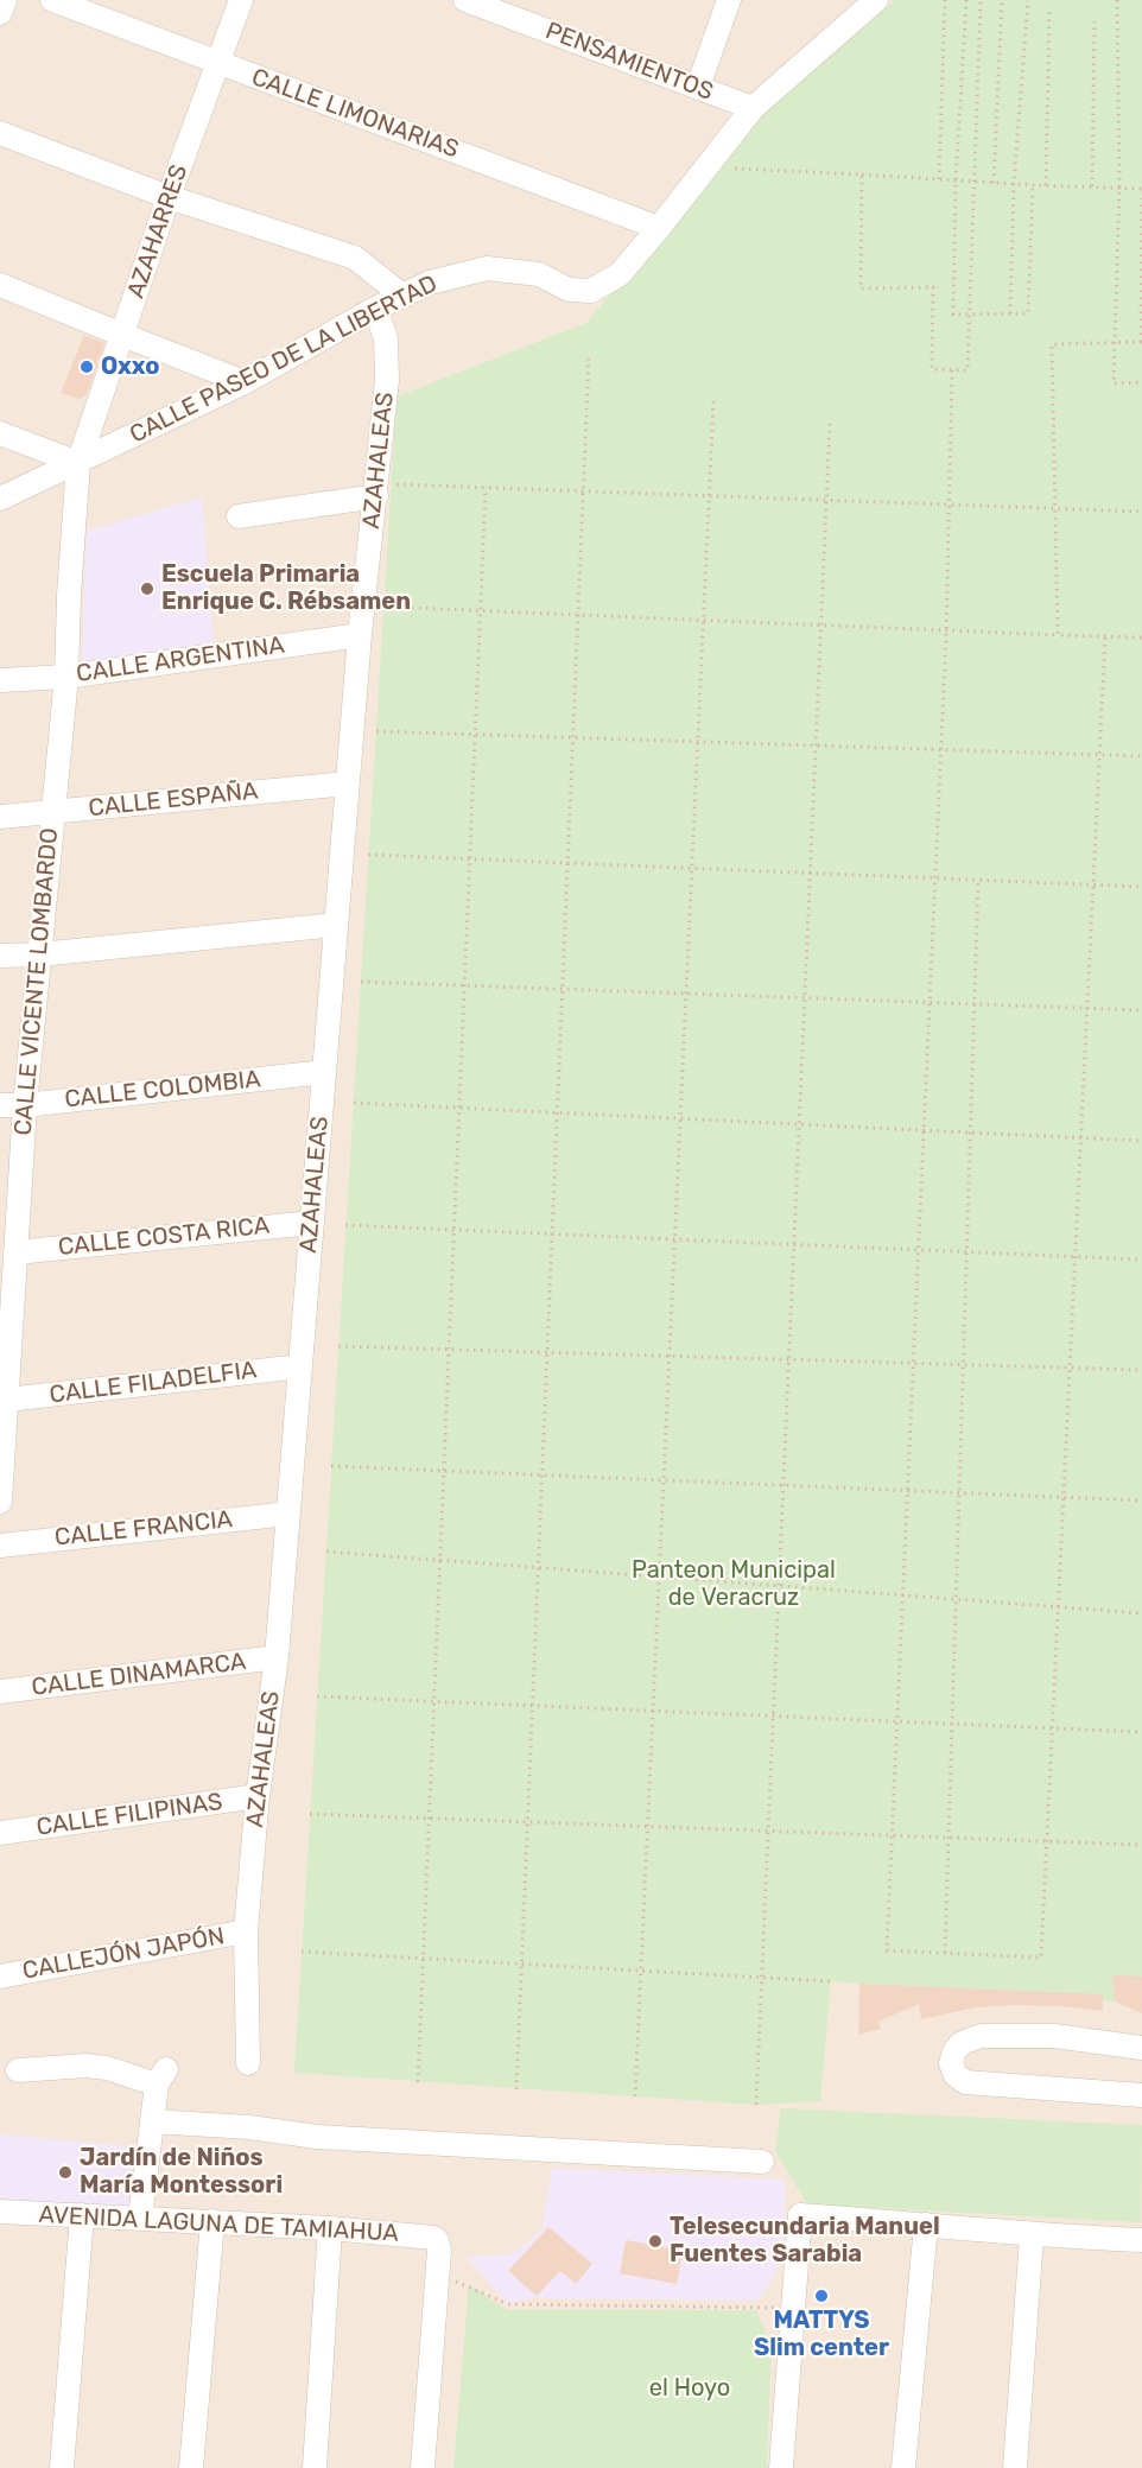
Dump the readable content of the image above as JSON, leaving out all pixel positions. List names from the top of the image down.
{
  "streets": {
    "street": [
      "PENSAMIENTOS",
      "CALLE LIMONARIAS",
      "AZAHARRES",
      "CALLE PASEO DE LA LIBERTAD",
      "AZAHALEAS",
      "CALLE ARGENTINA",
      "CALLE ESPAÑA",
      "CALLE VICENTE LOMBARDO",
      "CALLE COLOMBIA",
      "CALLE COSTA RICA",
      "CALLE FILADELFIA",
      "CALLE FRANCIA",
      "CALLE DINAMARCA",
      "CALLE FILIPINAS",
      "CALLEJÓN JAPÓN",
      "AVENIDA LAGUNA DE TAMIAHUA"
    ]
  },
  "crossings": [
    ["PENSAMIENTOS", "CALLE PASEO DE LA LIBERTAD"],
    ["CALLE LIMONARIAS", "AZAHARRES"],
    ["CALLE LIMONARIAS", "CALLE PASEO DE LA LIBERTAD"],
    ["AZAHARRES", "CALLE PASEO DE LA LIBERTAD"],
    ["AZAHARRES", "CALLE VICENTE LOMBARDO"],
    ["CALLE PASEO DE LA LIBERTAD", "AZAHALEAS"],
    ["CALLE PASEO DE LA LIBERTAD", "CALLE VICENTE LOMBARDO"],
    ["AZAHALEAS", "CALLE ARGENTINA"],
    ["AZAHALEAS", "CALLE ESPAÑA"],
    ["AZAHALEAS", "CALLE COLOMBIA"],
    ["AZAHALEAS", "CALLE COSTA RICA"],
    ["AZAHALEAS", "CALLE FILADELFIA"],
    ["AZAHALEAS", "CALLE FRANCIA"],
    ["AZAHALEAS", "CALLE DINAMARCA"],
    ["AZAHALEAS", "CALLE FILIPINAS"],
    ["AZAHALEAS", "CALLEJÓN JAPÓN"],
    ["CALLE ARGENTINA", "CALLE VICENTE LOMBARDO"],
    ["CALLE ESPAÑA", "CALLE VICENTE LOMBARDO"],
    ["CALLE VICENTE LOMBARDO", "CALLE COLOMBIA"],
    ["CALLE VICENTE LOMBARDO", "CALLE COSTA RICA"],
    ["CALLE VICENTE LOMBARDO", "CALLE FILADELFIA"]
  ],
  "parks": ["Panteon Municipal de Veracruz", "el Hoyo"],
  "places": [
    "Oxxo",
    "Escuela Primaria Enrique C. Rébsamen",
    "Jardín de Niños María Montessori",
    "Telesecundaria Manuel Fuentes Sarabia",
    "MATTYS Slim center"
  ]
}
